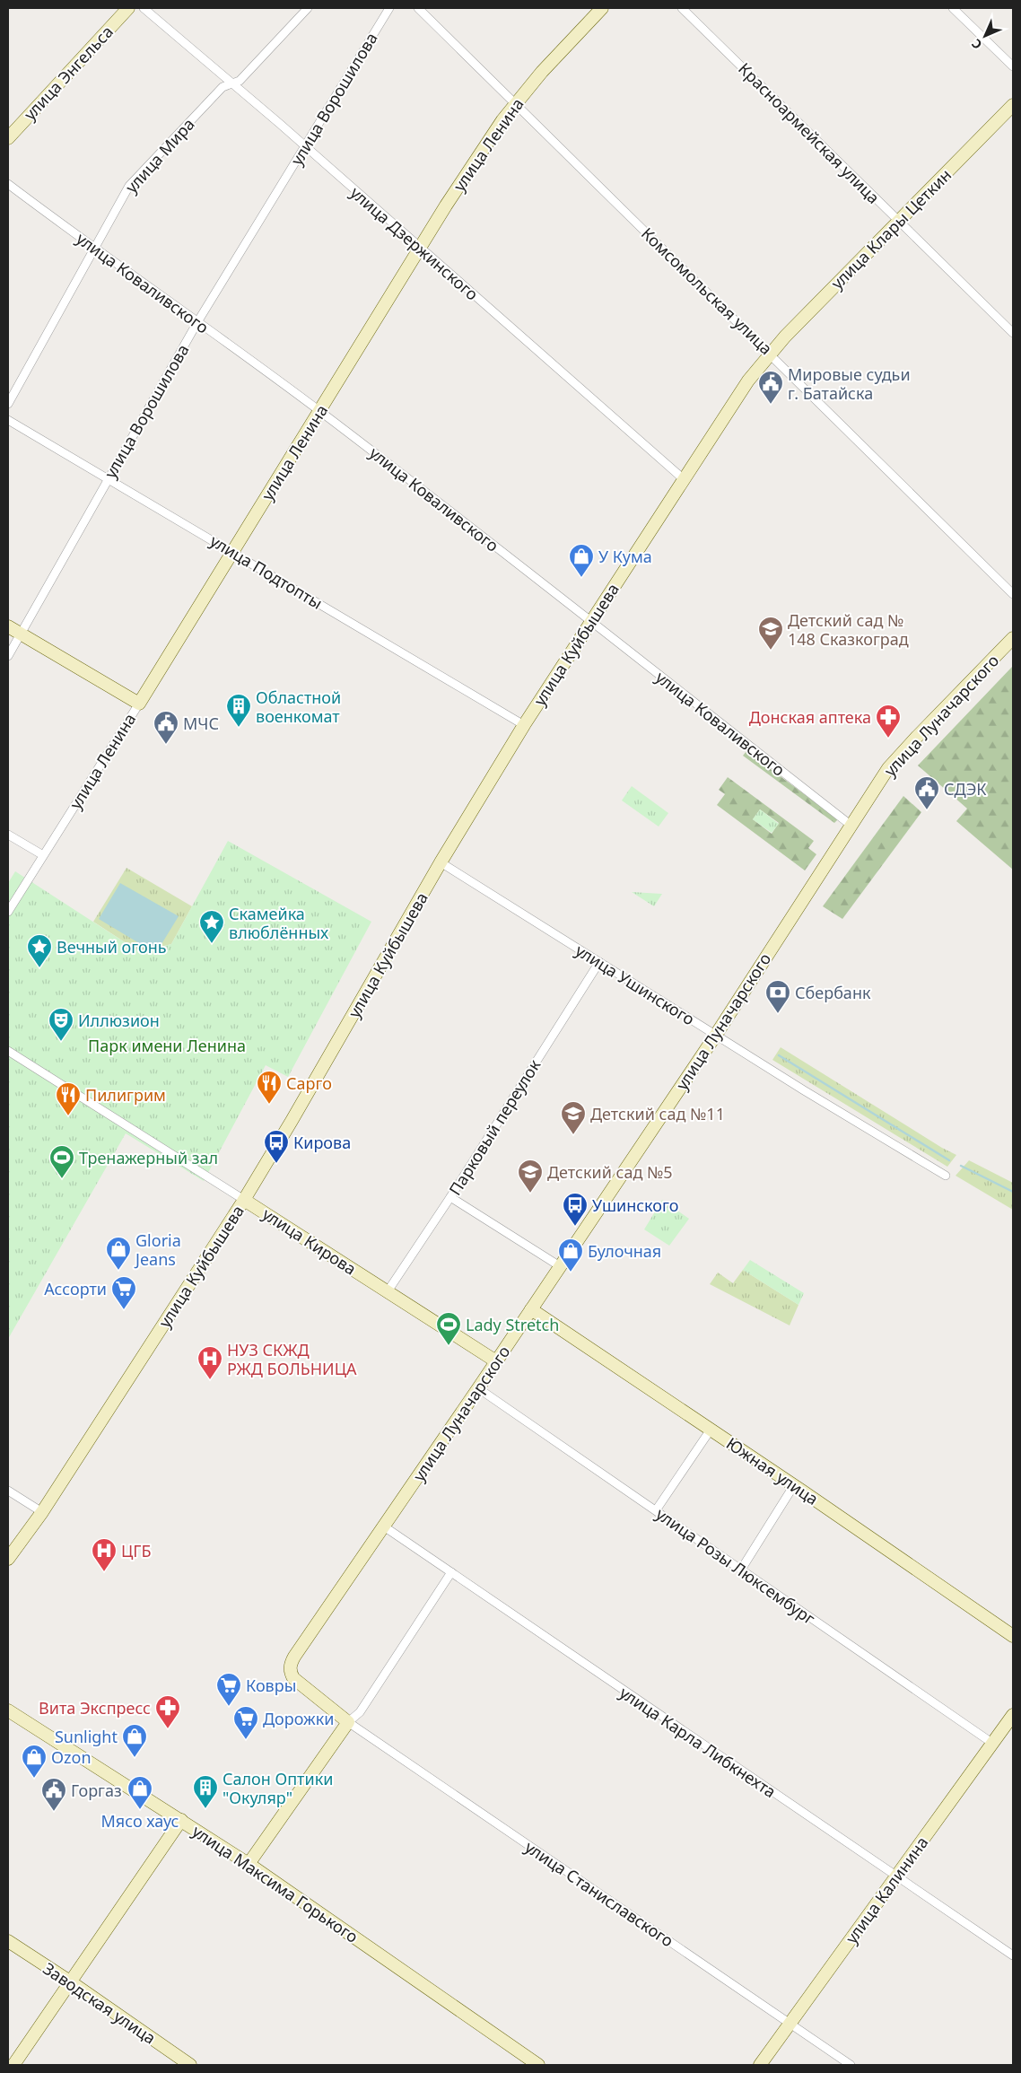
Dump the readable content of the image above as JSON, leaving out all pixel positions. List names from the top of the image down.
{
  "streets": {
    "street": [
      "улица Энгельса",
      "улица Ворошилова",
      "Красноармейская улица",
      "улица Ленина",
      "улица Мира",
      "улица Клары Цеткин",
      "улица Дзержинского",
      "улица Коваливского",
      "Комсомольская улица",
      "улица Подтопты",
      "улица Куйбышева",
      "улица Луначарского",
      "улица Ушинского",
      "Парковый переулок",
      "улица Кирова",
      "Южная улица",
      "улица Розы Люксембург",
      "улица Карла Либкнехта",
      "улица Максима Горького",
      "улица Калинина",
      "улица Станиславского",
      "Заводская улица"
    ]
  },
  "crossings": [
    ["улица Ворошилова", "улица Дзержинского"],
    ["улица Ворошилова", "улица Коваливского"],
    ["улица Ворошилова", "улица Подтопты"],
    ["Красноармейская улица", "улица Клары Цеткин"],
    ["улица Ленина", "улица Дзержинского"],
    ["улица Ленина", "улица Коваливского"],
    ["улица Ленина", "Комсомольская улица"],
    ["улица Ленина", "улица Подтопты"],
    ["улица Мира", "улица Дзержинского"],
    ["улица Мира", "улица Коваливского"],
    ["улица Клары Цеткин", "Комсомольская улица"],
    ["улица Клары Цеткин", "улица Куйбышева"],
    ["улица Дзержинского", "улица Куйбышева"],
    ["улица Коваливского", "улица Куйбышева"],
    ["улица Коваливского", "улица Луначарского"],
    ["Комсомольская улица", "улица Куйбышева"],
    ["улица Подтопты", "улица Куйбышева"],
    ["улица Куйбышева", "улица Ушинского"],
    ["улица Куйбышева", "улица Кирова"],
    ["улица Луначарского", "улица Ушинского"],
    ["улица Луначарского", "улица Кирова"],
    ["улица Луначарского", "Южная улица"],
    ["улица Луначарского", "улица Розы Люксембург"],
    ["улица Луначарского", "улица Карла Либкнехта"],
    ["улица Луначарского", "улица Станиславского"],
    ["улица Ушинского", "Парковый переулок"],
    ["Парковый переулок", "улица Кирова"],
    ["улица Розы Люксембург", "улица Калинина"],
    ["улица Карла Либкнехта", "улица Калинина"],
    ["улица Калинина", "улица Станиславского"]
  ],
  "parks": ["Парк имени Ленина"],
  "places": {
    "public building": [
      "Мировые судьи г. Батайска",
      "МЧС",
      "СДЭК",
      "Горгаз"
    ],
    "shop": [
      "У Кума",
      "Gloria Jeans",
      "Булочная",
      "Sunlight",
      "Ozon",
      "Мясо хаус"
    ],
    "school or university": ["Детский сад № 148 Сказкоград", "Детский сад №11", "Детский сад №5"],
    "building": ["Областной военкомат", "Салон Оптики \"Окуляр\""],
    "pharmacy": ["Донская аптека", "Вита Экспресс"],
    "place": ["Скамейка влюблённых", "Вечный огонь"],
    "bank": ["Сбербанк"],
    "theatre": ["Иллюзион"],
    "restaurant": ["Сарго", "Пилигрим"],
    "bus stop": ["Кирова", "Ушинского"],
    "sports": ["Тренажерный зал", "Lady Stretch"],
    "supermarket": ["Ассорти", "Ковры", "Дорожки"],
    "hospital": ["НУЗ СКЖД РЖД БОЛЬНИЦА", "ЦГБ"]
  },
  "north": "bottom left"
}
